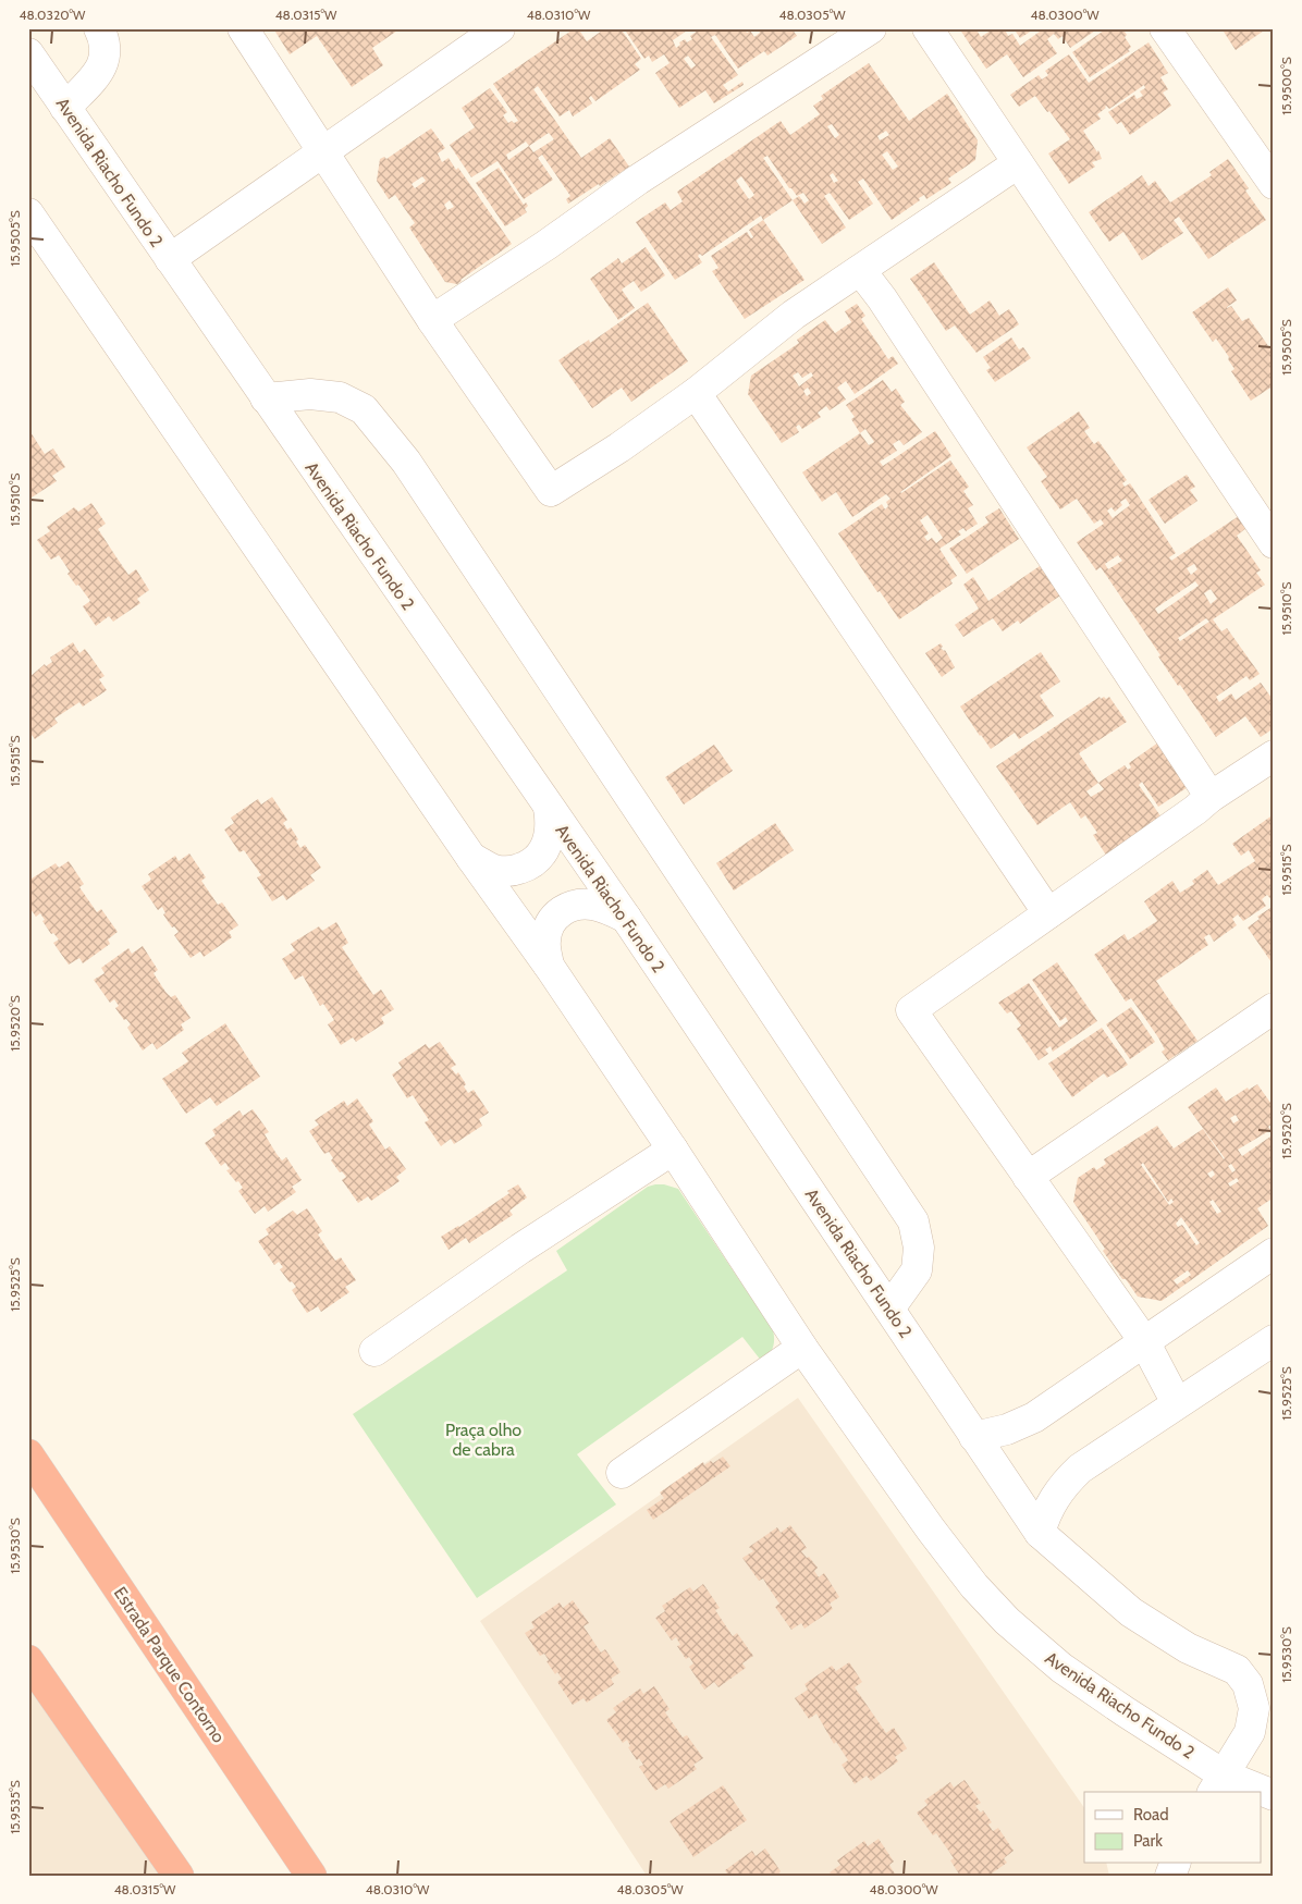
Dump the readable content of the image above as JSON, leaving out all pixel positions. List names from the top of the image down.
{
  "streets": {
    "highway": ["Estrada Parque Contorno"],
    "street": ["Avenida Riacho Fundo 2"]
  },
  "parks": ["Praça olho de cabra"],
  "legend": ["Road", "Park"],
  "coordinates": [
    "48.0320°W",
    "48.0315°W",
    "48.0310°W",
    "48.0305°W",
    "48.0300°W",
    "15.9500°S",
    "15.9505°S",
    "15.9510°S",
    "15.9515°S",
    "15.9520°S",
    "15.9525°S",
    "15.9530°S",
    "15.9535°S"
  ]
}
